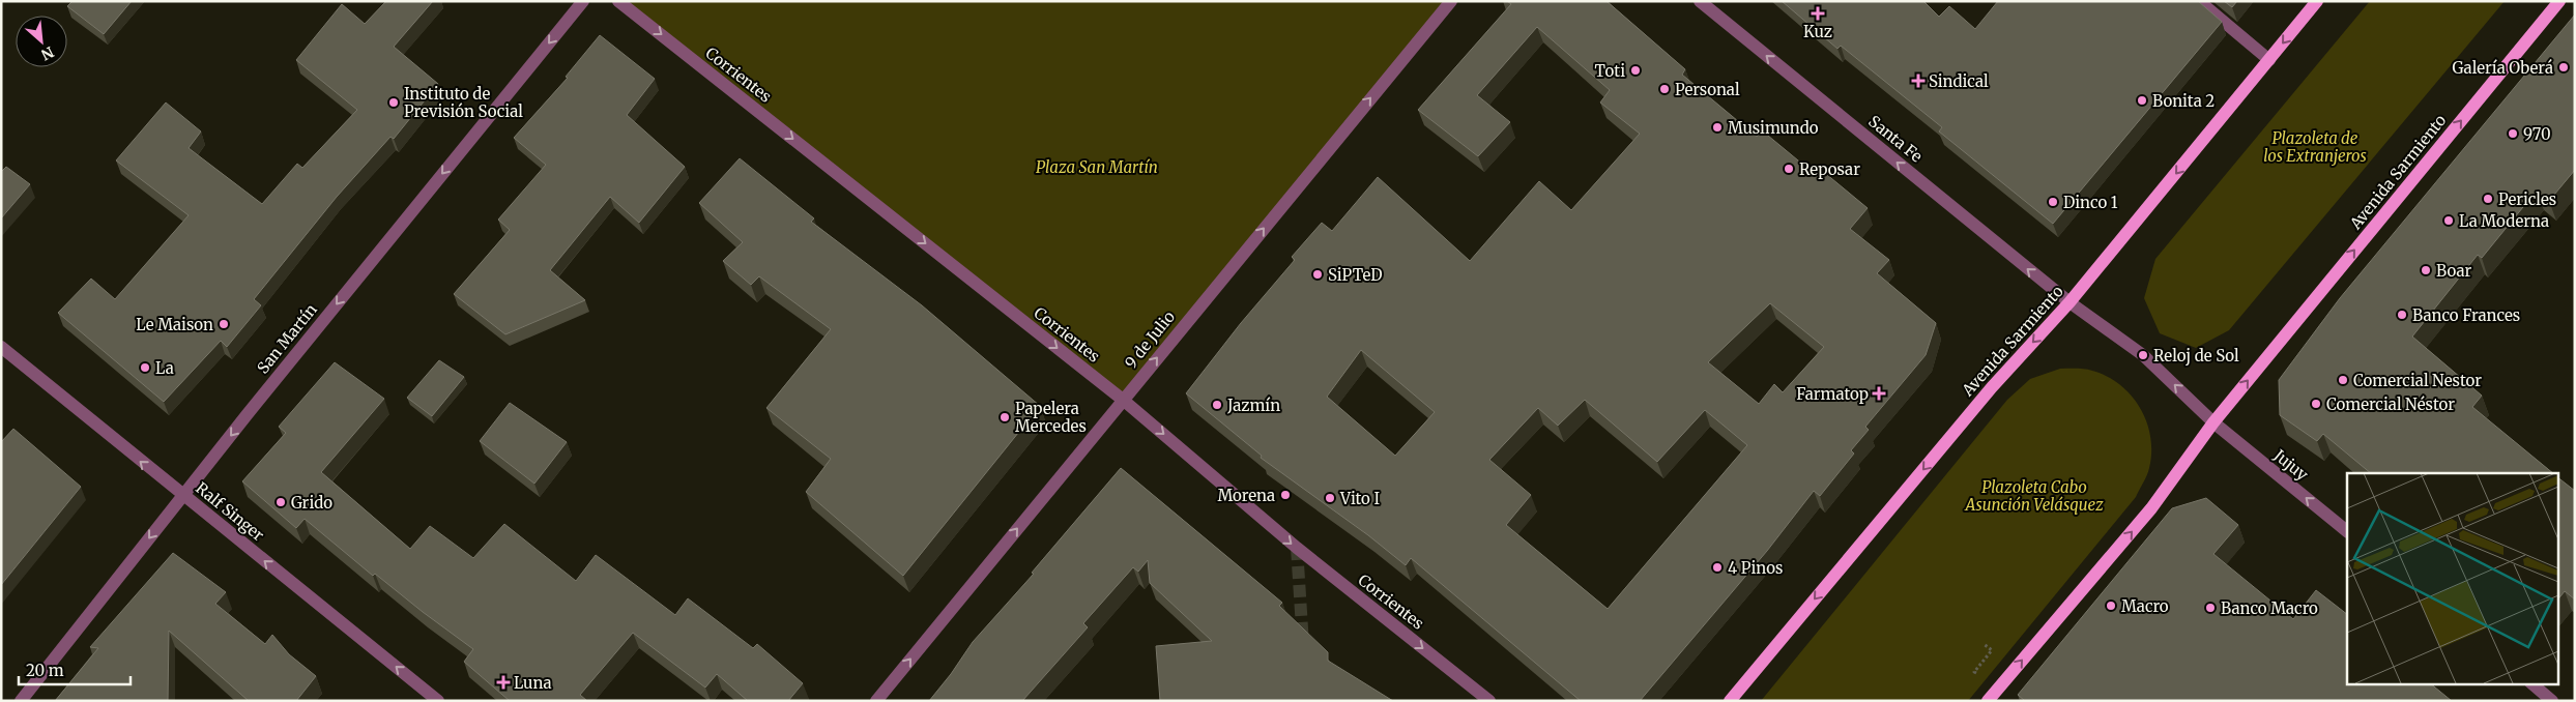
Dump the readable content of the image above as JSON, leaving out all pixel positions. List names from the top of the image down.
{
  "streets": {
    "main road": ["Avenida Sarmiento"],
    "street": [
      "Corrientes",
      "Santa Fe",
      "San Martín",
      "9 de Julio",
      "Jujuy",
      "Ralf Singer"
    ]
  },
  "crossings": [
    ["Corrientes", "9 de Julio"],
    ["Santa Fe", "Avenida Sarmiento"],
    ["Santa Fe", "Jujuy"],
    ["Avenida Sarmiento", "Jujuy"],
    ["San Martín", "Ralf Singer"]
  ],
  "one_way": [
    "Corrientes",
    "Santa Fe",
    "San Martín",
    "9 de Julio",
    "Jujuy",
    "Ralf Singer"
  ],
  "parks": ["Plazoleta de los Extranjeros", "Plaza San Martín", "Plazoleta Cabo Asunción Velásquez"],
  "places": {
    "health": [
      "Kuz",
      "Sindical",
      "Farmatop",
      "Luna"
    ],
    "other": [
      "Galería Oberá",
      "Toti",
      "Personal",
      "Bonita 2",
      "Instituto de Previsión Social",
      "Musimundo",
      "970",
      "Reposar",
      "Pericles",
      "Dinco 1",
      "La Moderna",
      "Boar",
      "SiPTeD",
      "Banco Frances",
      "Le Maison",
      "Reloj de Sol",
      "La",
      "Comercial Nestor",
      "Comercial Néstor",
      "Jazmín",
      "Papelera Mercedes",
      "Morena",
      "Vito I",
      "Grido",
      "4 Pinos",
      "Macro",
      "Banco Macro"
    ]
  },
  "scale_bar": "20 m",
  "north": "bottom right"
}
